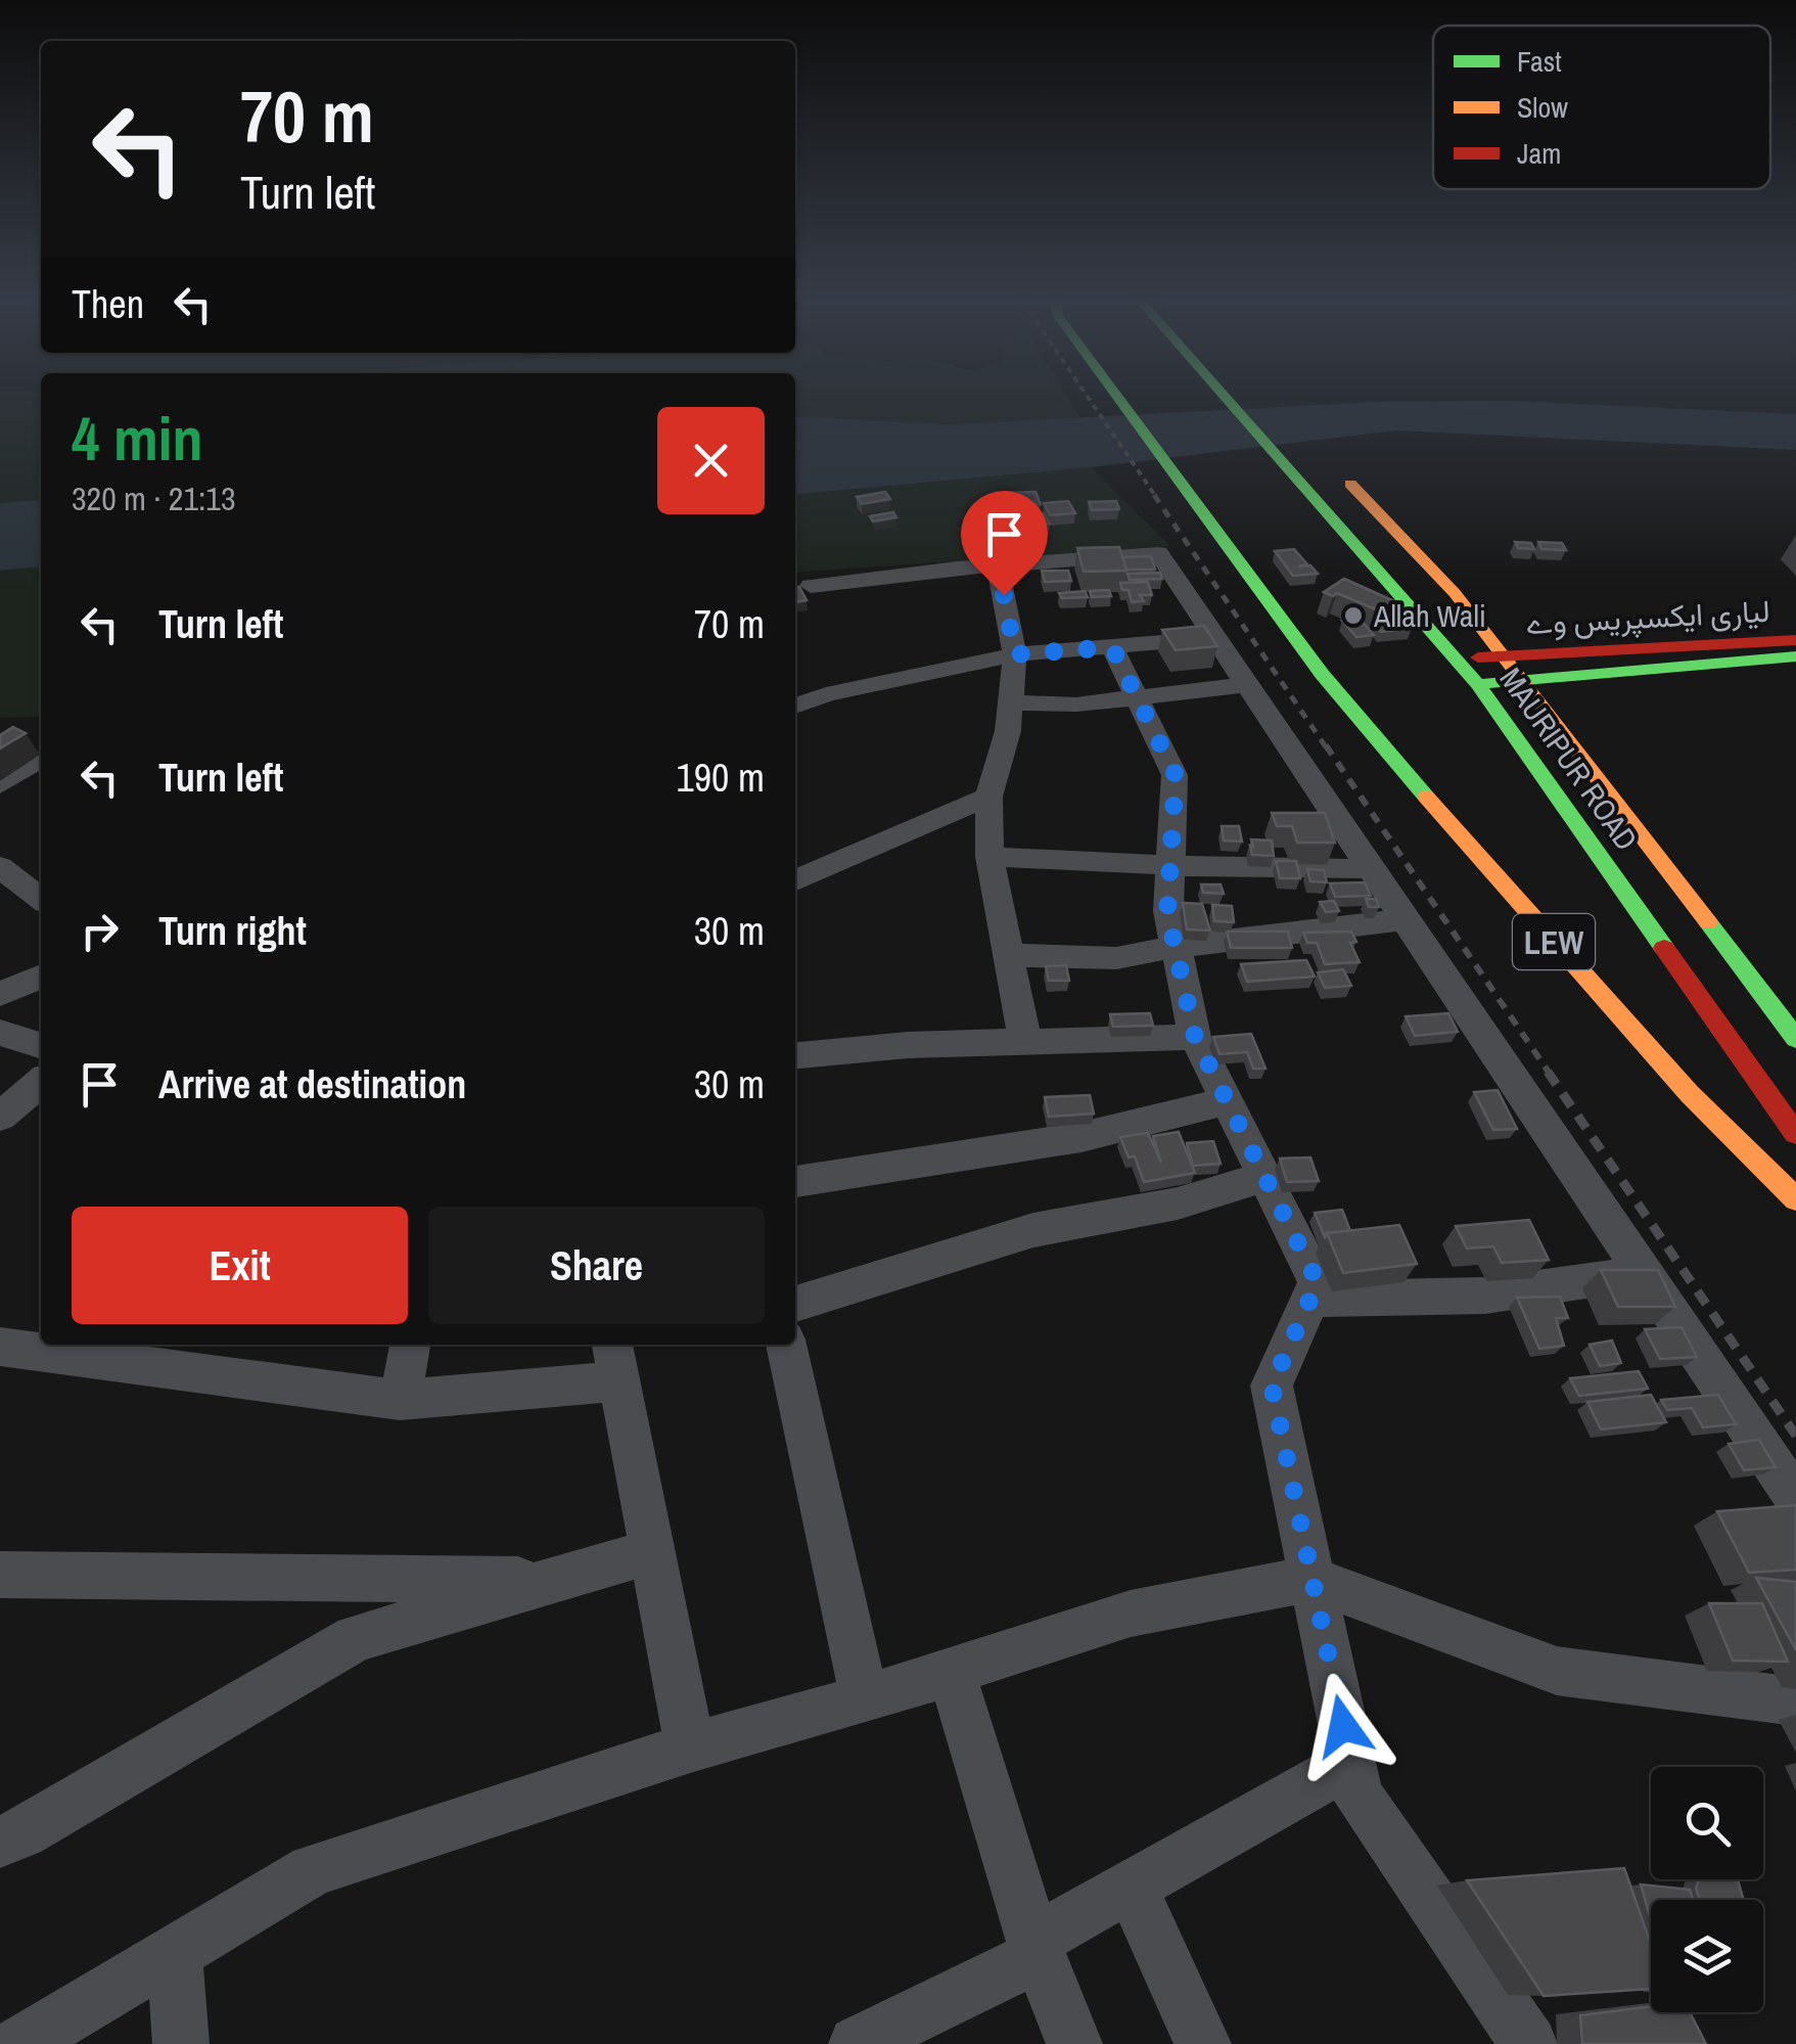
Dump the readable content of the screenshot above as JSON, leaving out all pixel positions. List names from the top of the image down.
{
  "streets": {
    "main road": ["لیاری ایکسپریس وے", "MAURIPUR ROAD", "LEW"]
  },
  "crossings": [
    ["لیاری ایکسپریس وے", "MAURIPUR ROAD"]
  ],
  "places": ["Allah Wali"],
  "legend": ["Fast", "Slow", "Jam"],
  "page": {
    "turn": ["70 m", "Turn left"],
    "then": "Then",
    "heading": ["4 min", "320 m · 21:13"],
    "list": [
      {
        "name": "Turn left",
        "value": "70 m"
      },
      {
        "name": "Turn left",
        "value": "190 m"
      },
      {
        "name": "Turn right",
        "value": "30 m"
      },
      {
        "name": "Arrive at destination",
        "value": "30 m"
      }
    ],
    "buttons": ["Exit", "Share"]
  }
}
